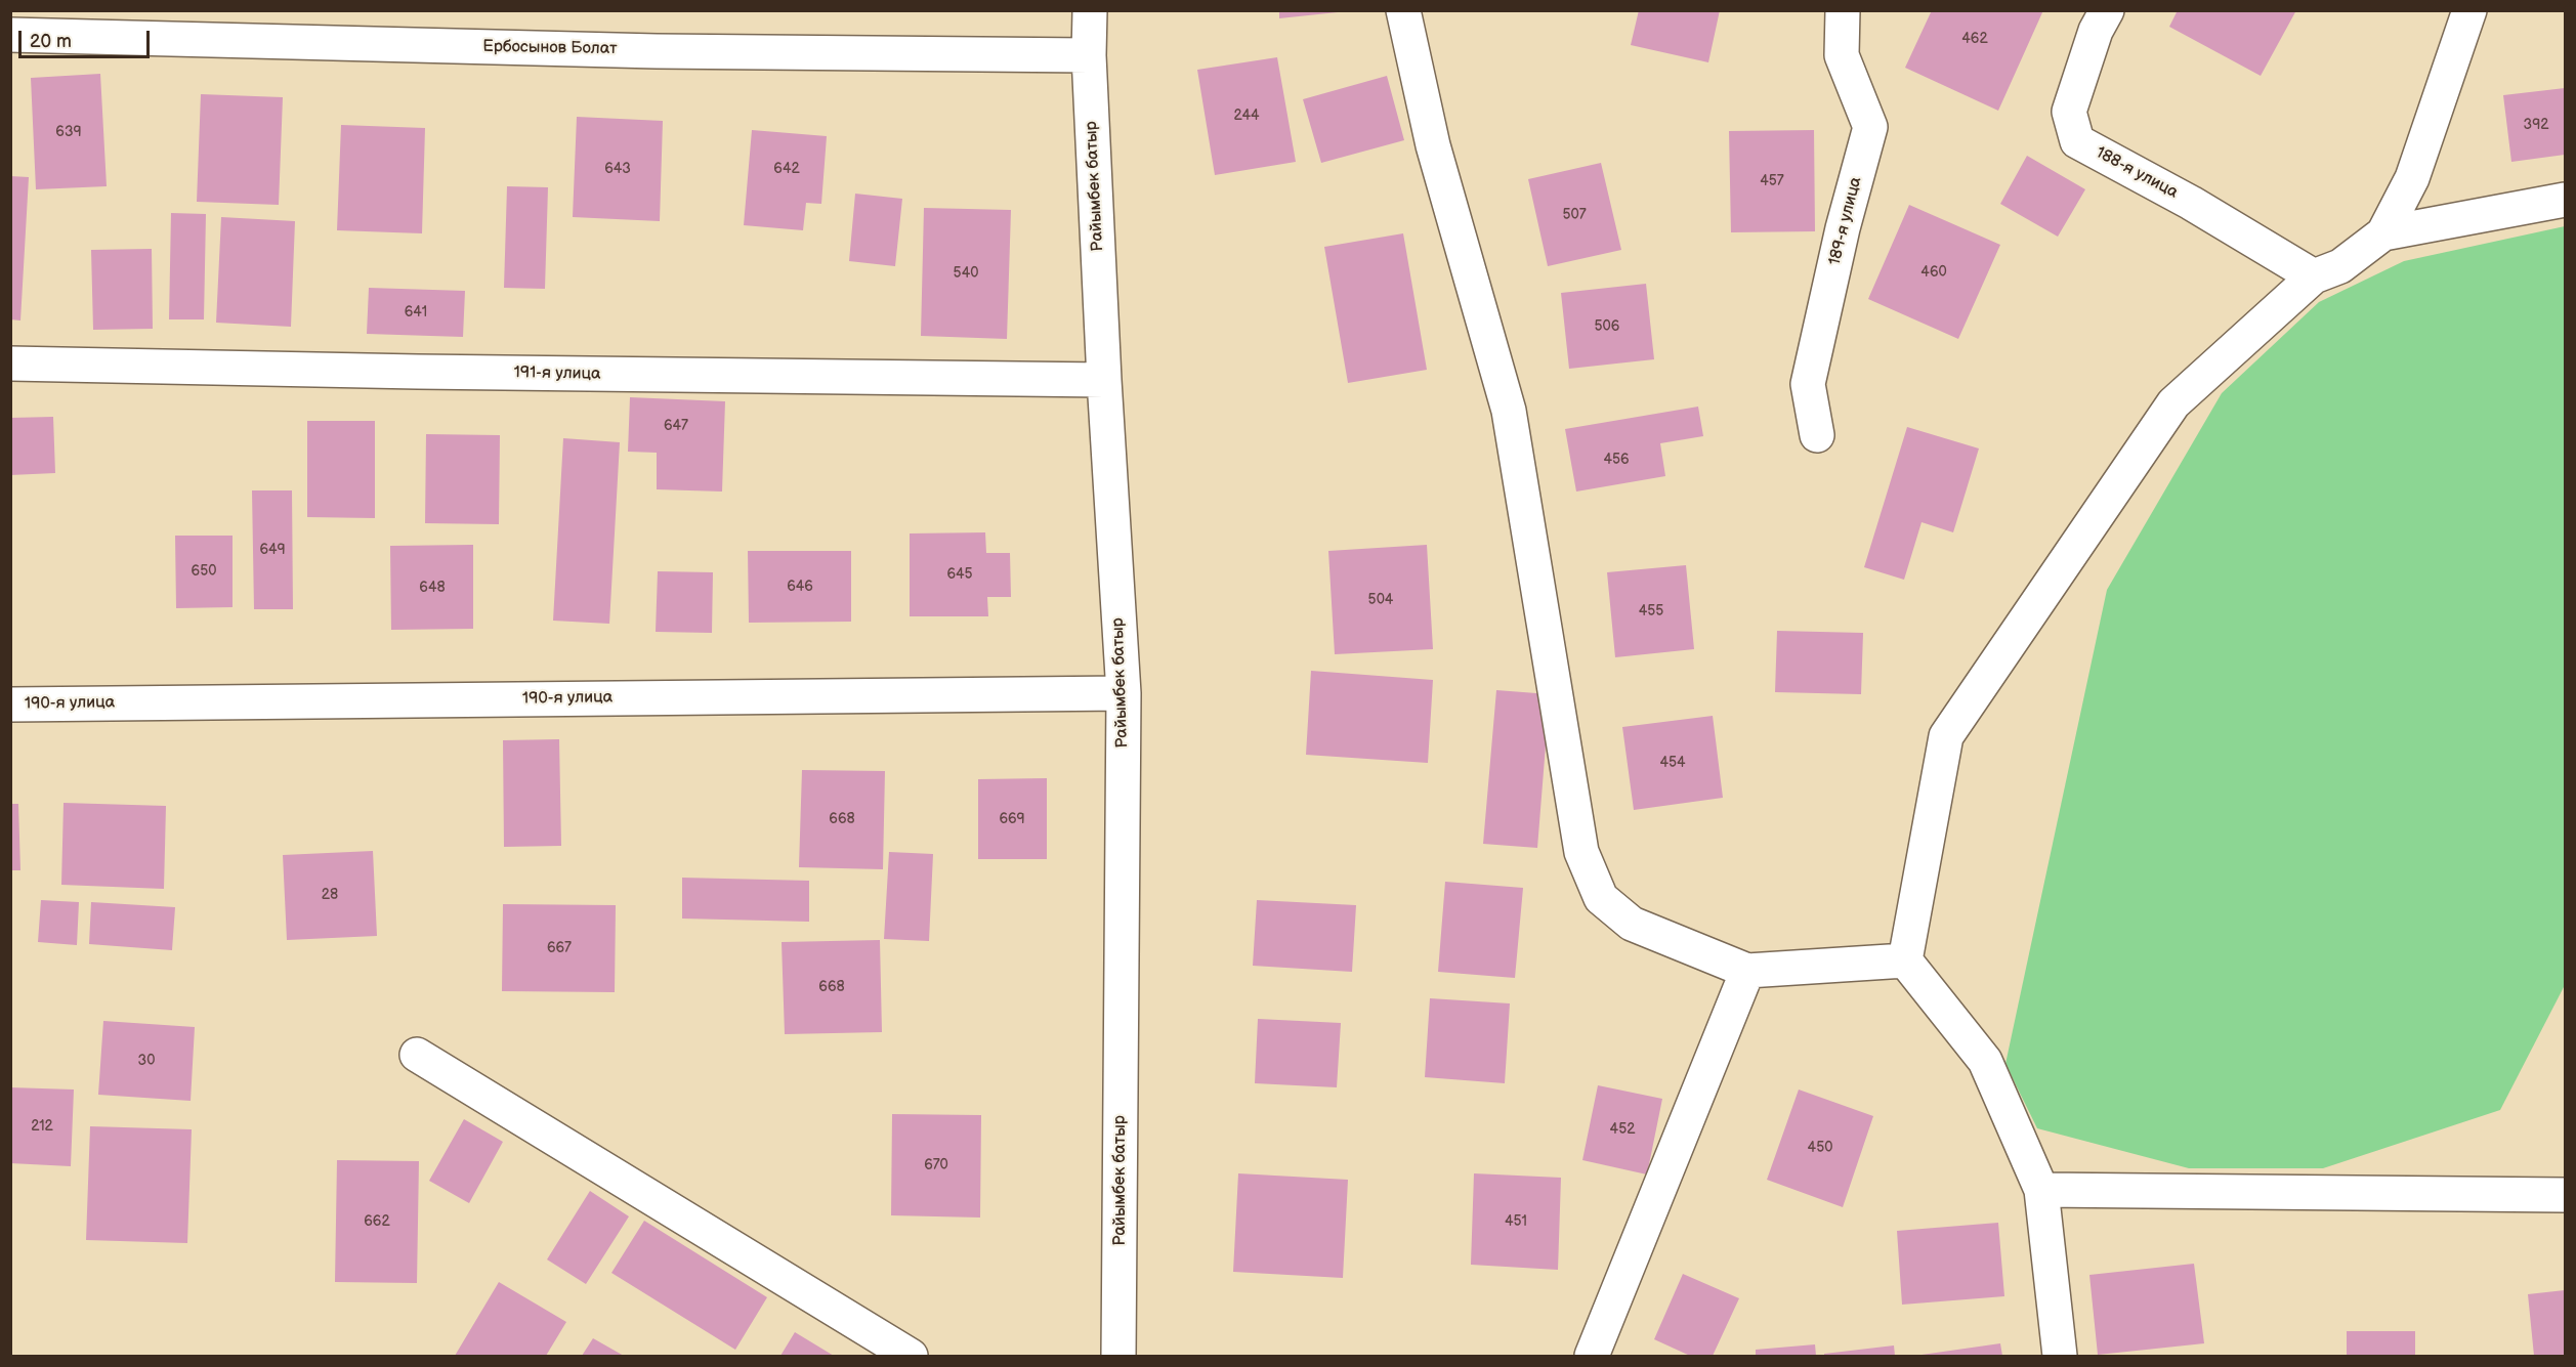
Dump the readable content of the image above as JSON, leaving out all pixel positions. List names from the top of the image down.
{
  "streets": {
    "street": [
      "Ербосынов Болат",
      "188-я улица",
      "Райымбек батыр",
      "189-я улица",
      "191-я улица",
      "190-я улица"
    ]
  },
  "crossings": [
    ["Ербосынов Болат", "Райымбек батыр"],
    ["Райымбек батыр", "191-я улица"],
    ["Райымбек батыр", "190-я улица"]
  ],
  "house_numbers": [
    "462",
    "244",
    "392",
    "639",
    "643",
    "642",
    "457",
    "507",
    "460",
    "540",
    "641",
    "506",
    "647",
    "456",
    "649",
    "650",
    "645",
    "646",
    "648",
    "504",
    "455",
    "454",
    "668",
    "669",
    "28",
    "667",
    "668",
    "30",
    "212",
    "452",
    "450",
    "670",
    "662",
    "451"
  ],
  "scale_bar": "20 m"
}
